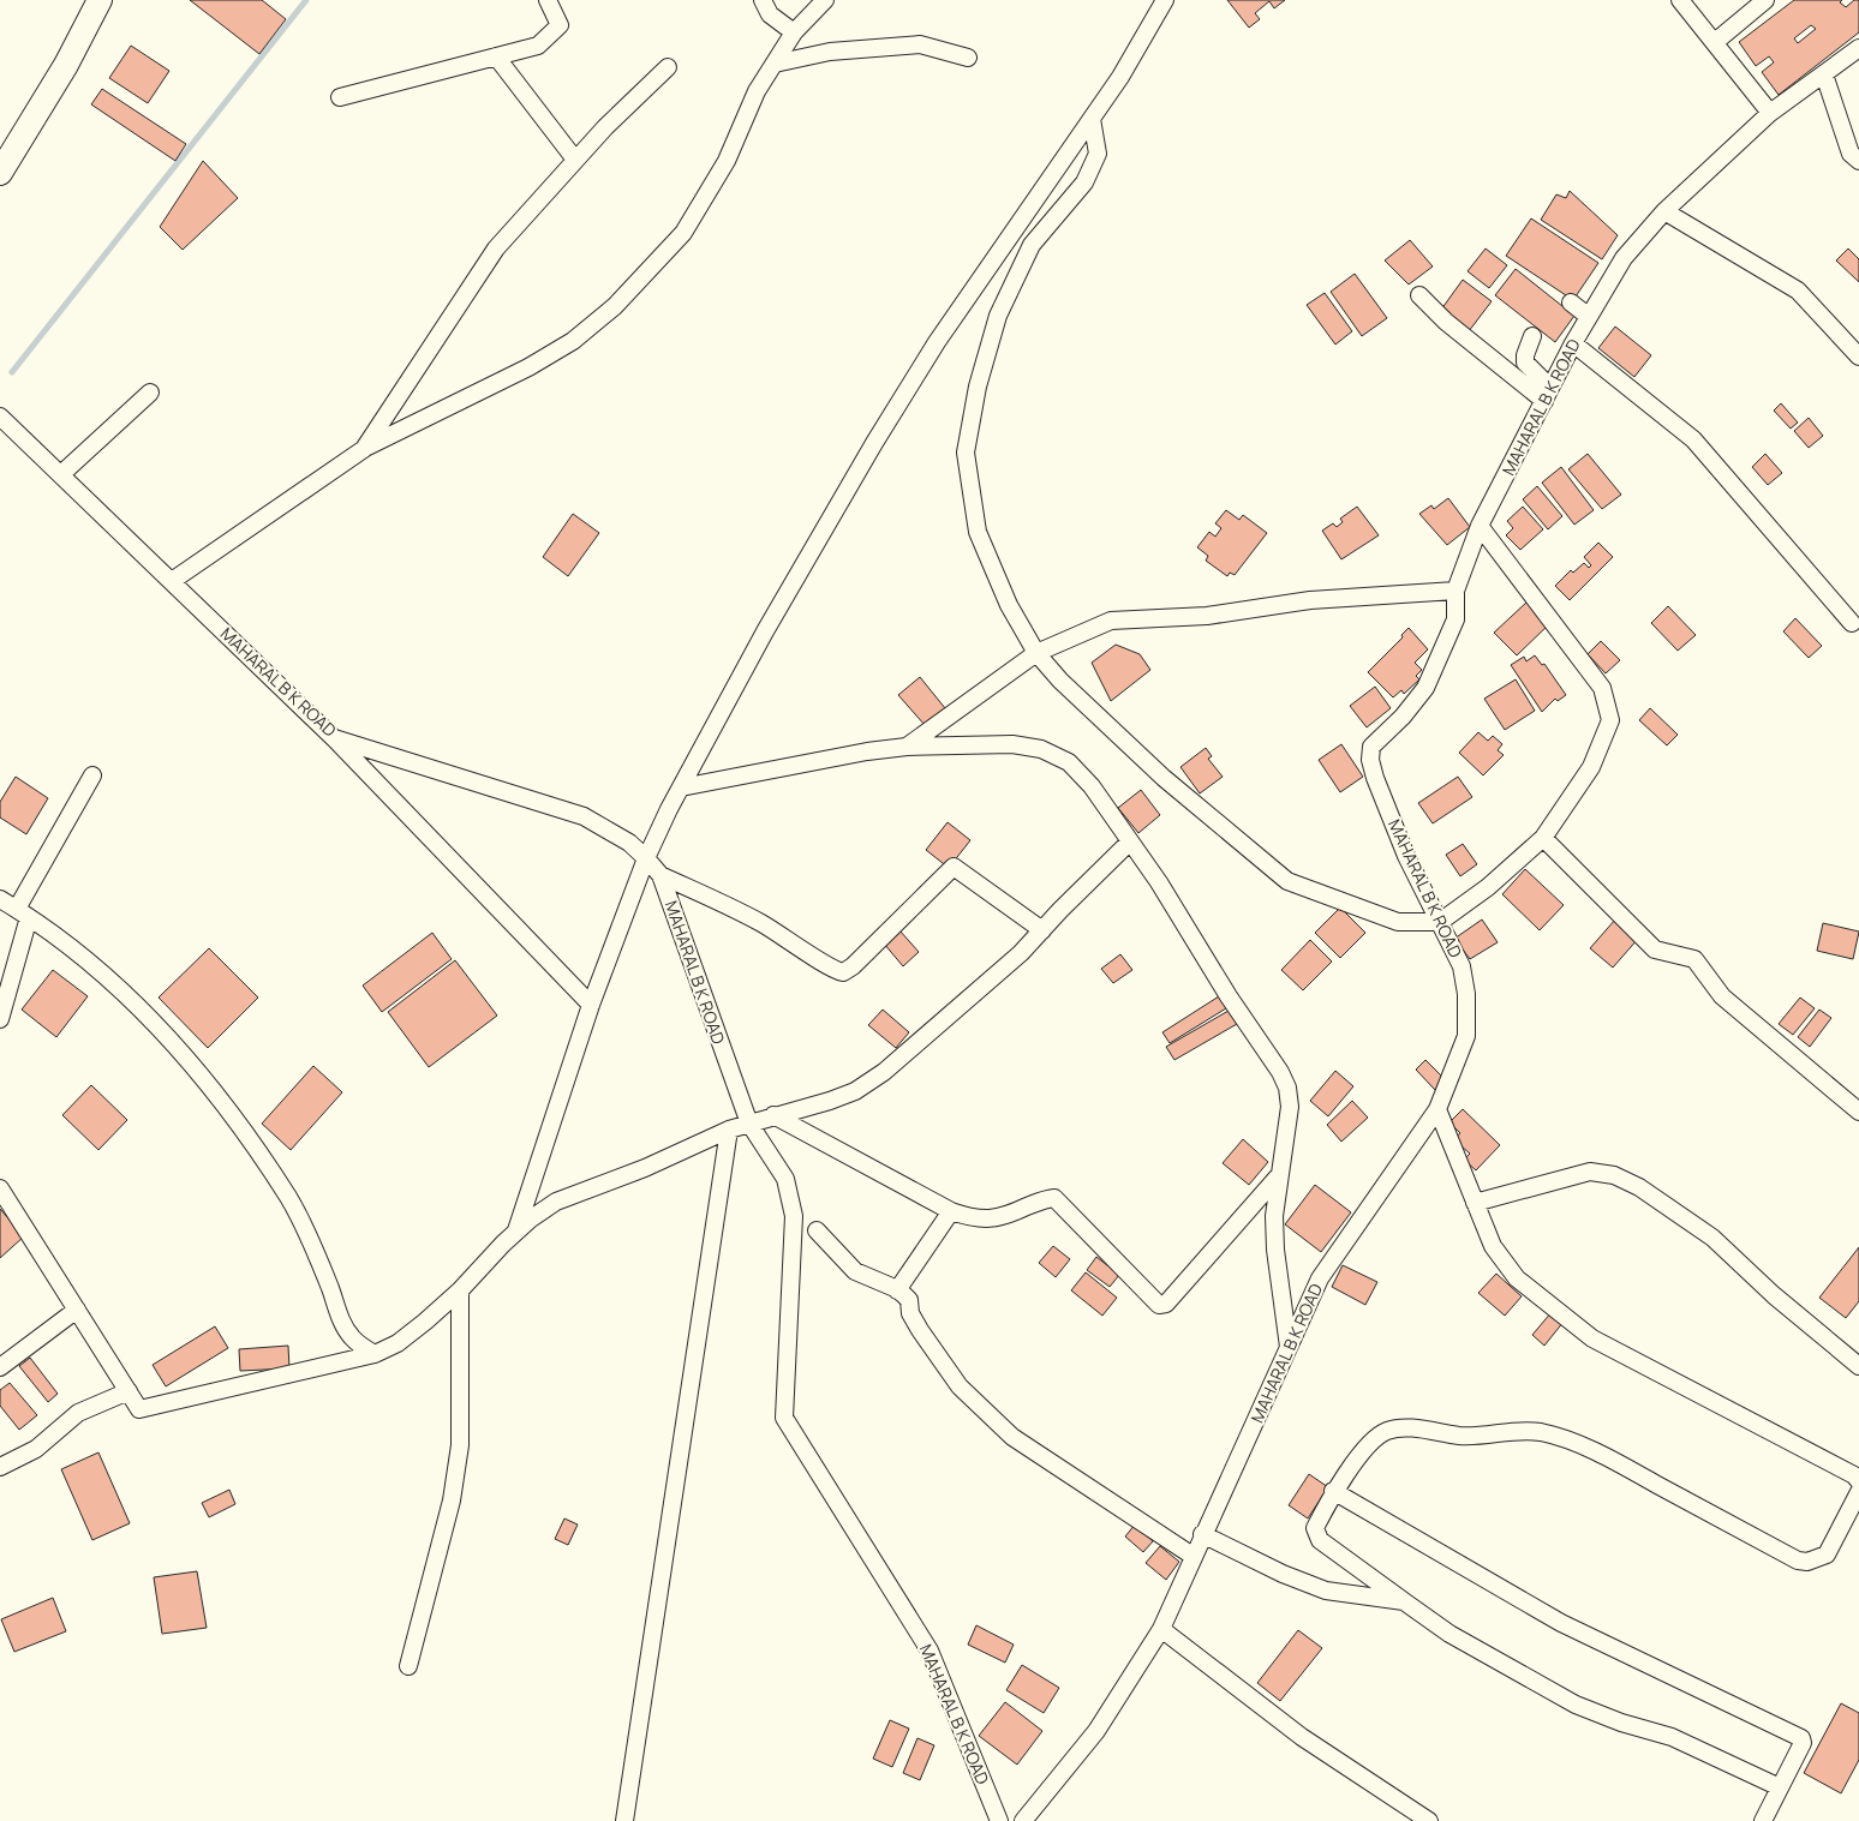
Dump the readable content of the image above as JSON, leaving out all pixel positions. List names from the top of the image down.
{
  "streets": {
    "street": ["MAHARAL B K ROAD"]
  }
}
